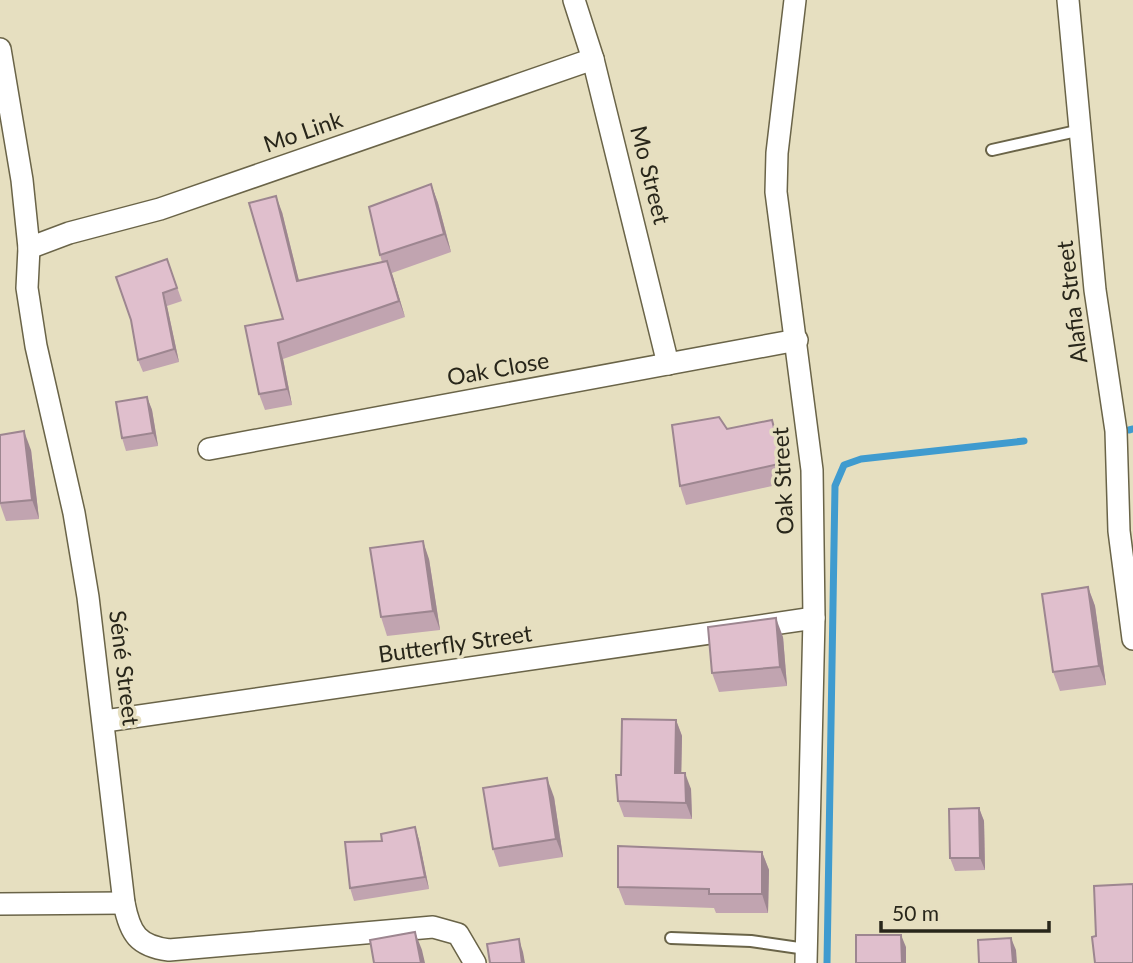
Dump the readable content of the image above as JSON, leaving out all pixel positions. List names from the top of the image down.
{
  "streets": {
    "street": [
      "Mo Link",
      "Mo Street",
      "Alafia Street",
      "Oak Close",
      "Oak Street",
      "Butterfly Street",
      "Séné Street"
    ]
  },
  "crossings": [
    ["Mo Link", "Mo Street"],
    ["Mo Link", "Séné Street"],
    ["Mo Street", "Oak Close"],
    ["Oak Close", "Oak Street"],
    ["Oak Street", "Butterfly Street"],
    ["Butterfly Street", "Séné Street"]
  ],
  "scale_bar": "50 m"
}
